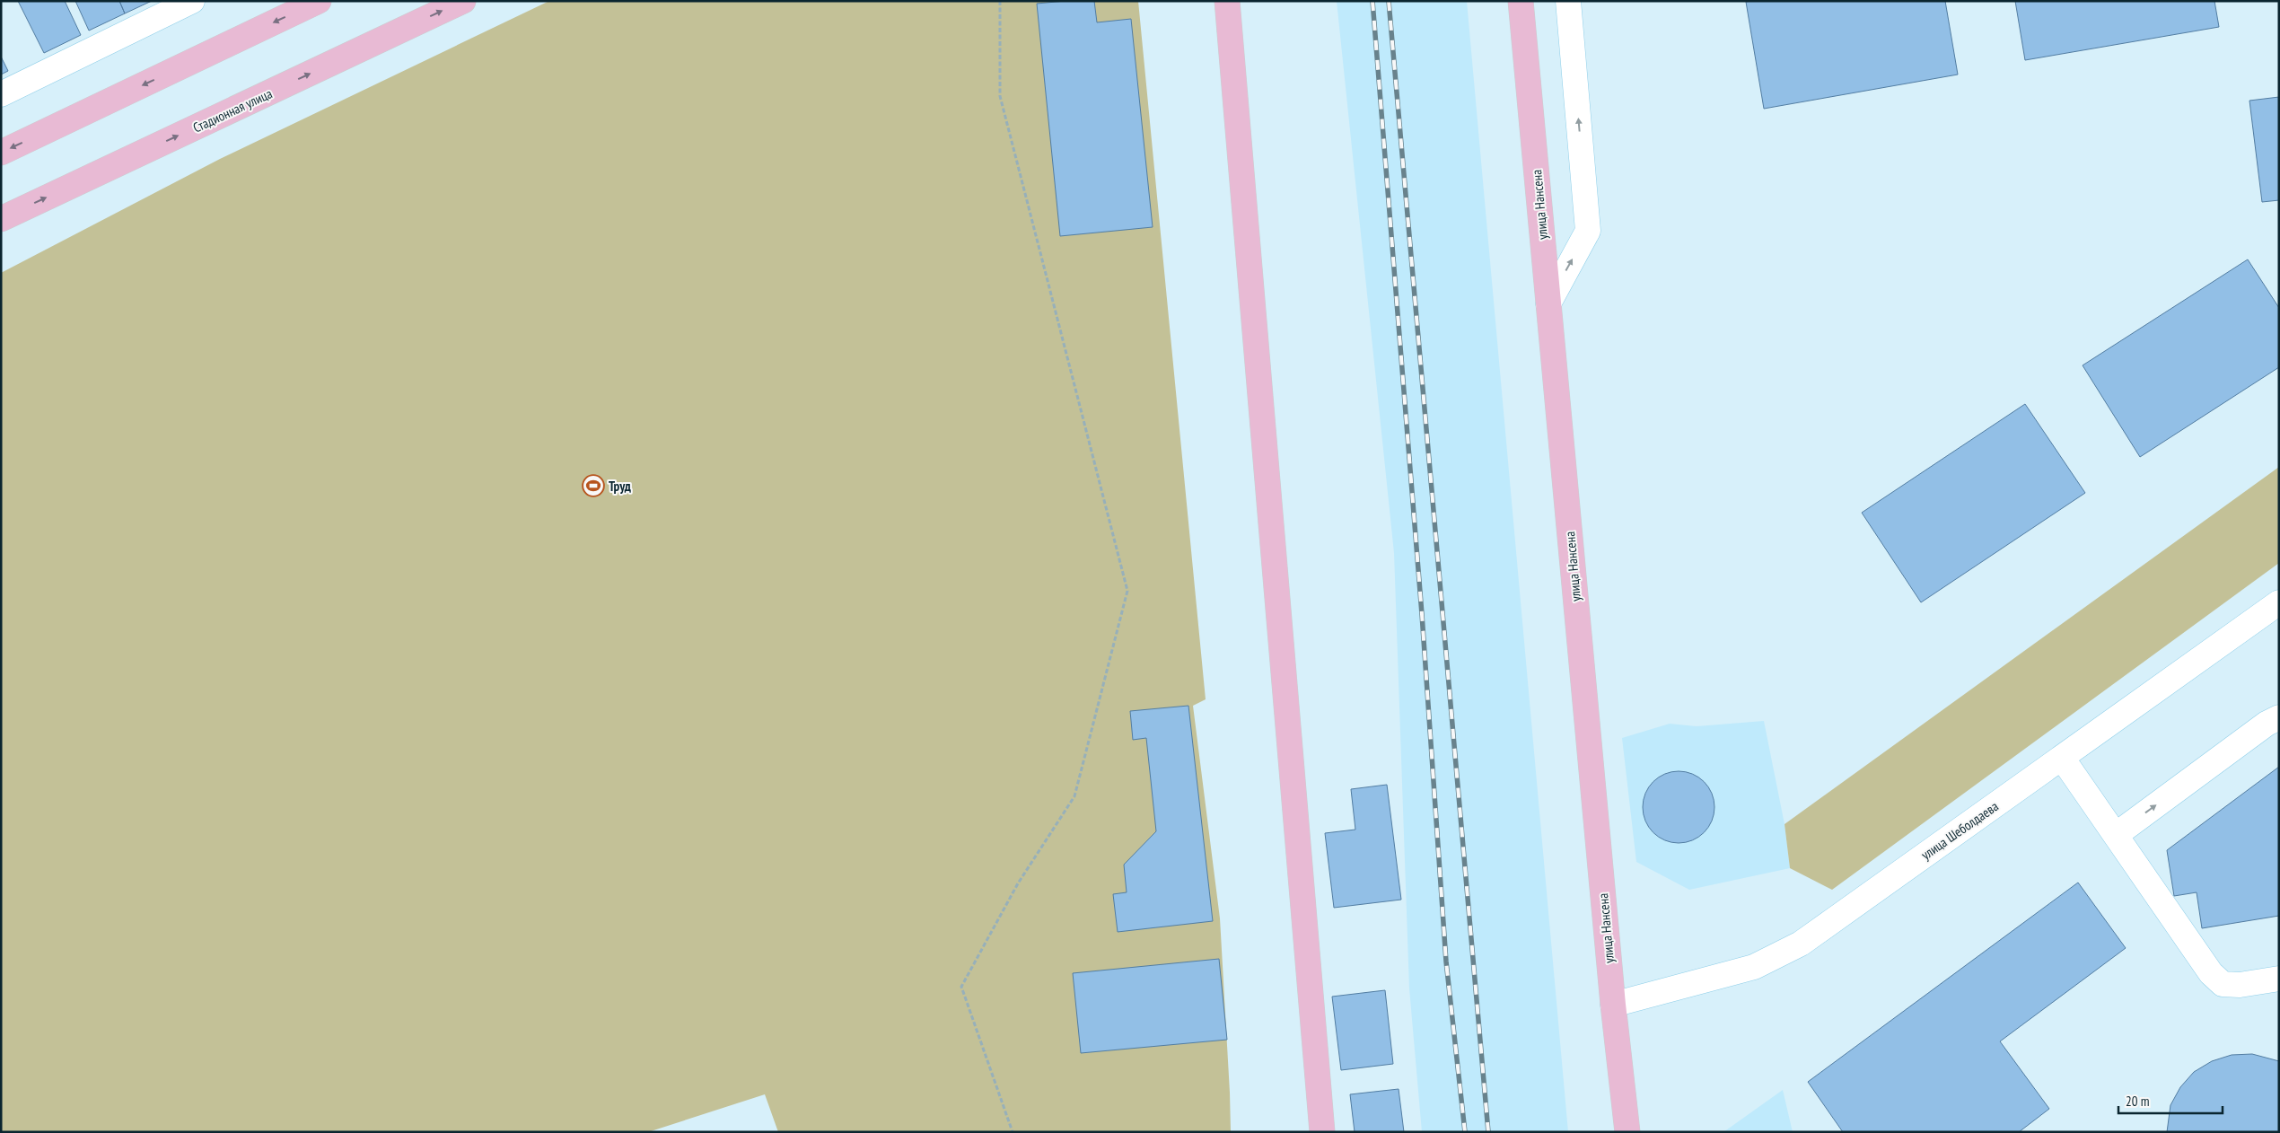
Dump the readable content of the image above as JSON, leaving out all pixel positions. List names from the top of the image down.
{
  "streets": {
    "main road": ["Стадионная улица", "улица Нансена"],
    "street": ["улица Шеболдаева"]
  },
  "crossings": [
    ["улица Нансена", "улица Шеболдаева"]
  ],
  "places": {
    "sports": ["Труд"]
  },
  "scale_bar": "20 m"
}
